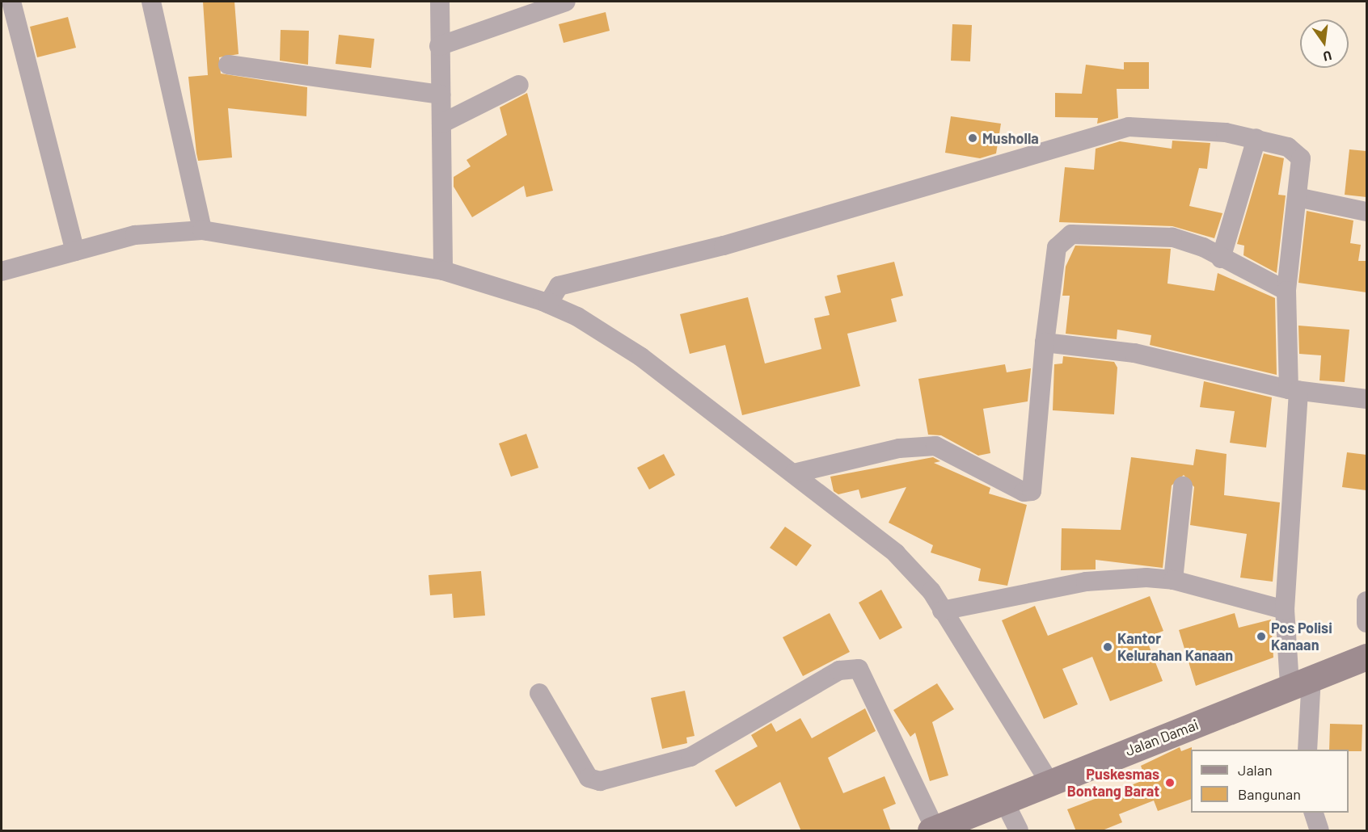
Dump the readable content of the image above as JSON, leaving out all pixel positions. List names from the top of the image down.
{
  "streets": {
    "street": ["Jalan Damai"]
  },
  "places": [
    "Musholla",
    "Pos Polisi Kanaan",
    "Kantor Kelurahan Kanaan",
    "Puskesmas Bontang Barat"
  ],
  "legend": ["Jalan", "Bangunan"],
  "north": "bottom"
}
